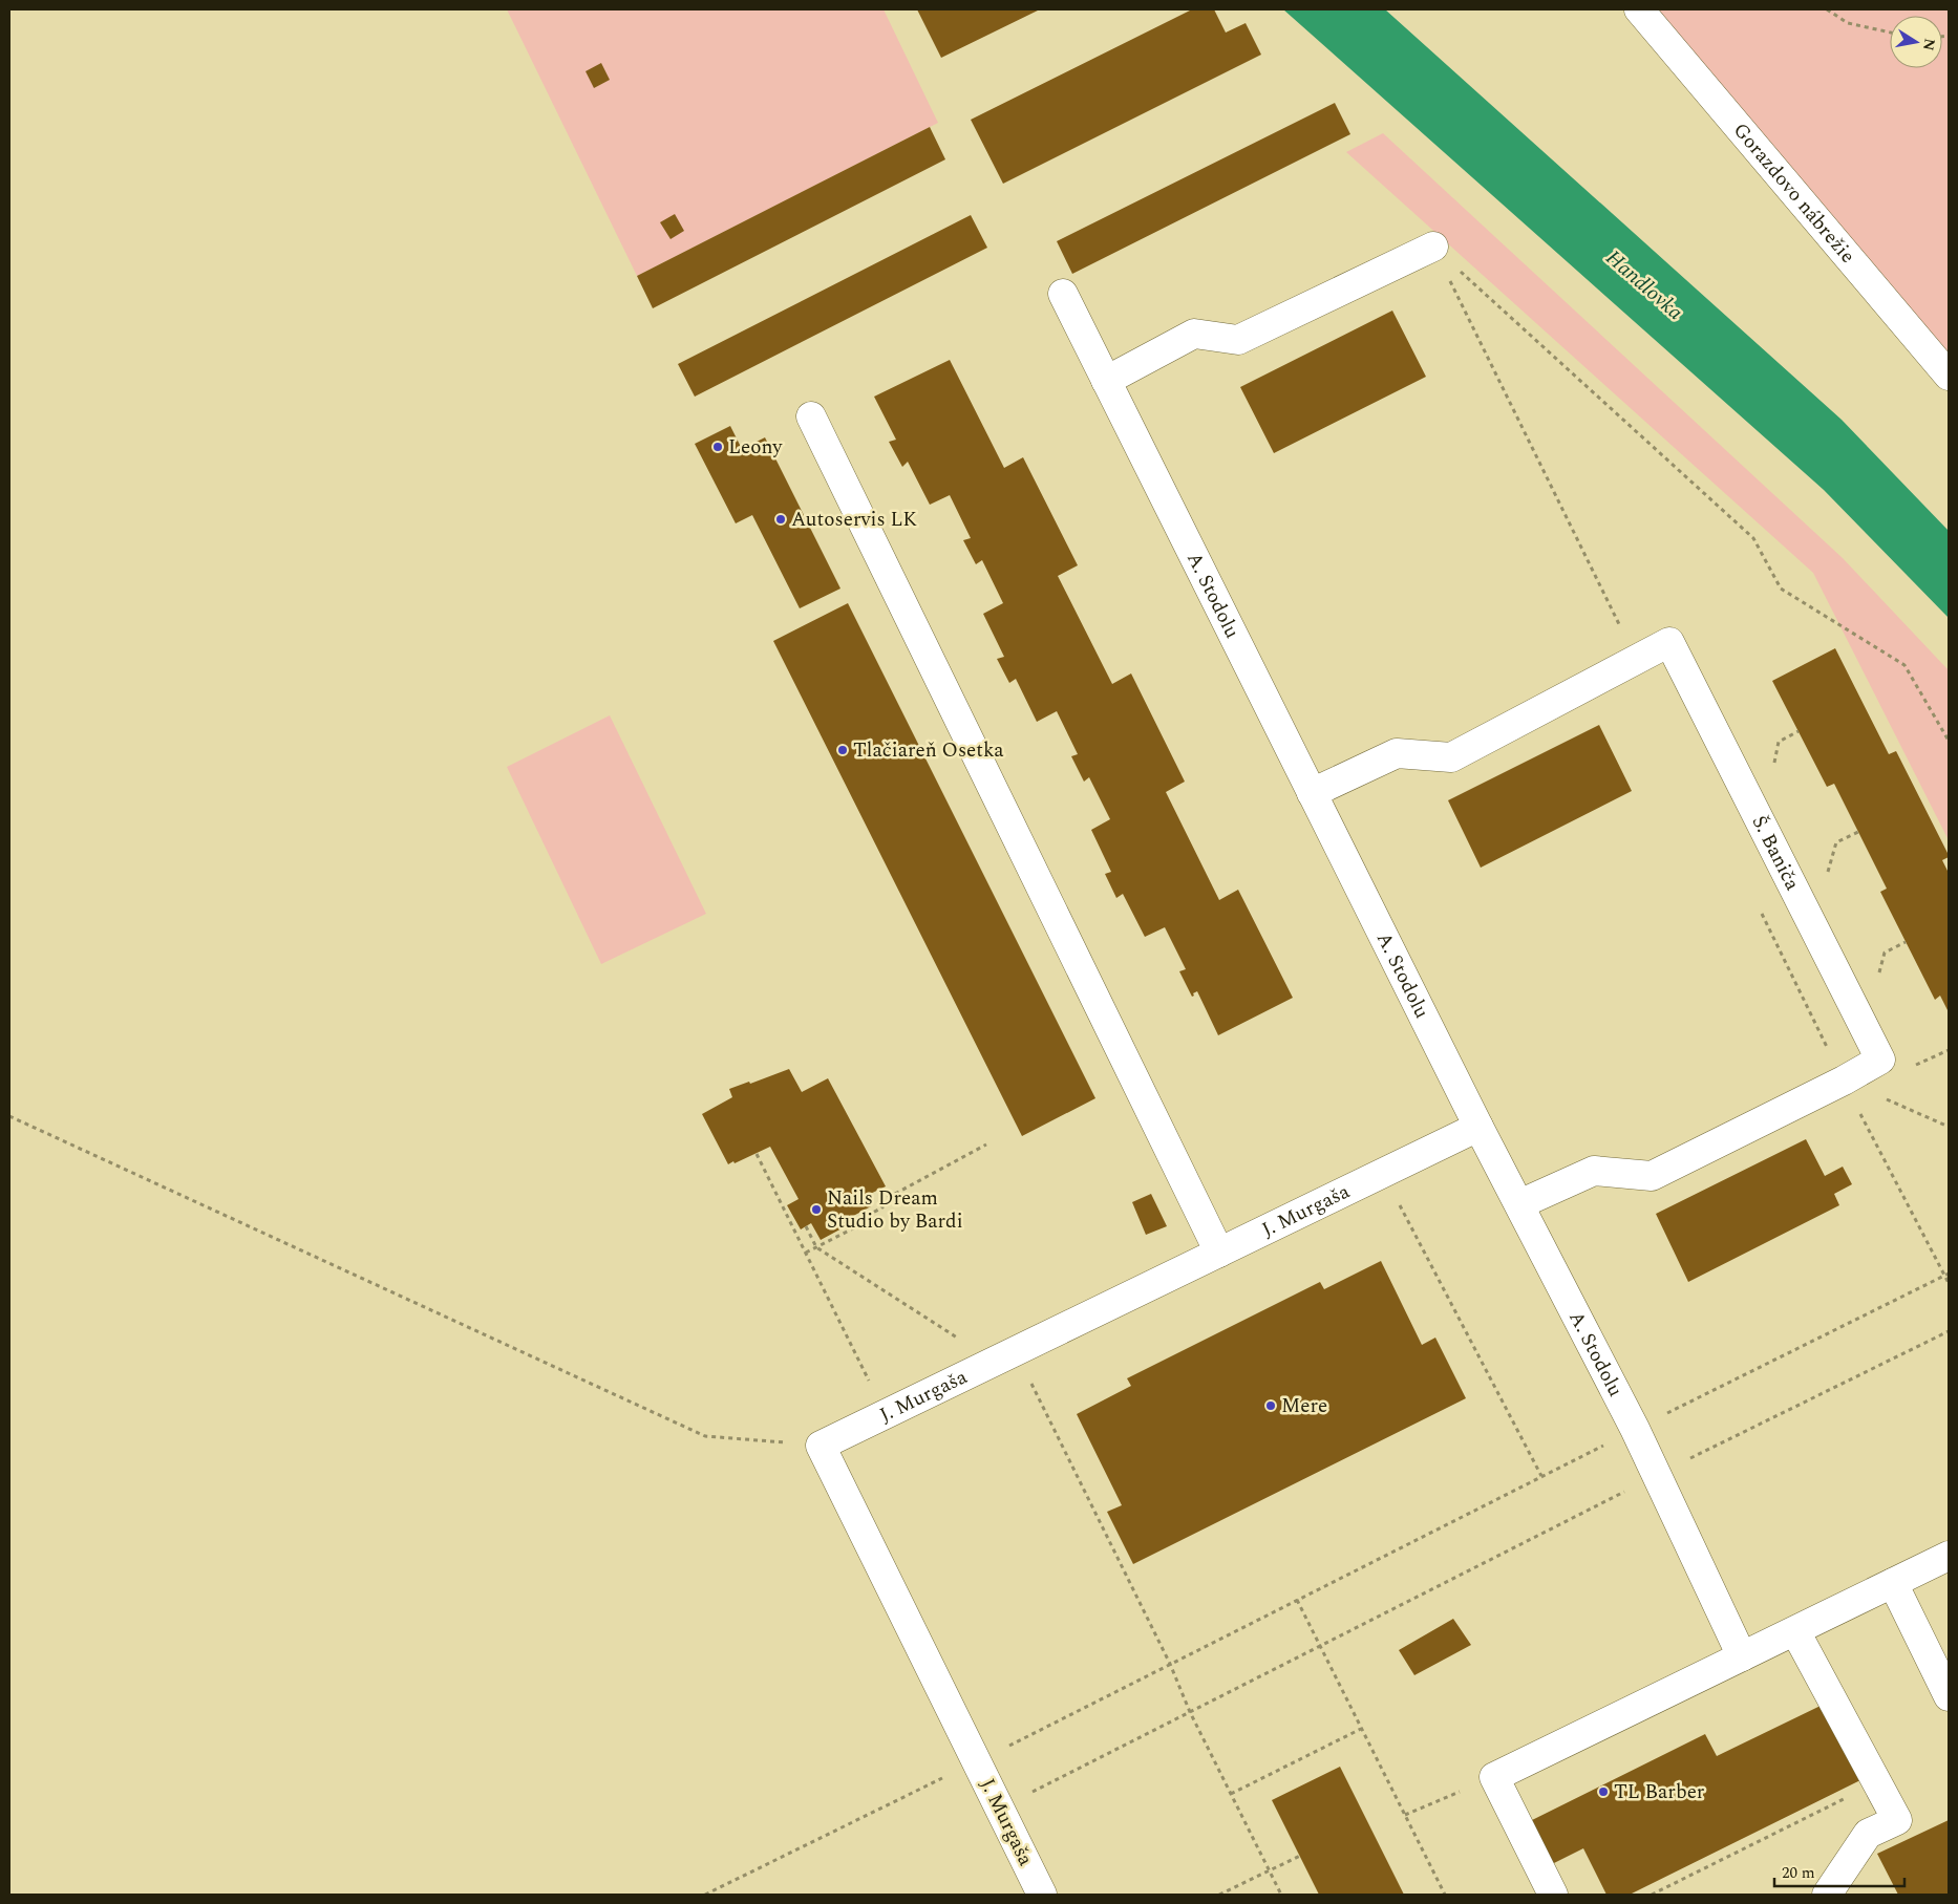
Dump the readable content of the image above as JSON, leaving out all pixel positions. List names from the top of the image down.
{
  "streets": {
    "street": [
      "Gorazdovo nábrežie",
      "A. Stodolu",
      "Š. Baniča",
      "J. Murgaša"
    ]
  },
  "crossings": [
    ["A. Stodolu", "J. Murgaša"]
  ],
  "water": ["Handlovka"],
  "places": [
    "Leony",
    "Autoservis LK",
    "Tlačiareň Osetka",
    "Nails Dream Studio by Bardi",
    "Mere",
    "TL Barber"
  ],
  "scale_bar": "20 m",
  "north": "right"
}
